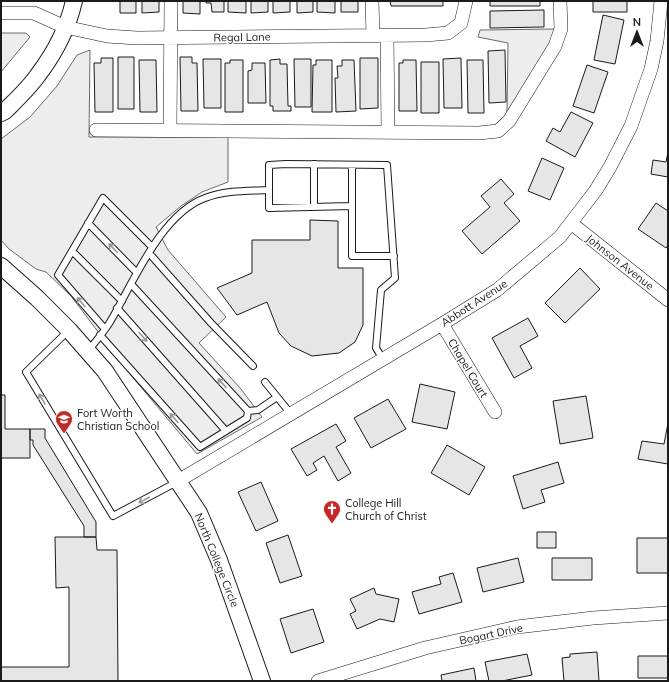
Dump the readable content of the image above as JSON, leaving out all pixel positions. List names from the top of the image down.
{
  "streets": {
    "street": [
      "Regal Lane",
      "Johnson Avenue",
      "Abbott Avenue",
      "Chapel Court",
      "North College Circle",
      "Bogart Drive"
    ]
  },
  "crossings": [
    ["Johnson Avenue", "Abbott Avenue"],
    ["Abbott Avenue", "Chapel Court"],
    ["Abbott Avenue", "North College Circle"]
  ],
  "places": {
    "school or university": ["Fort Worth Christian School"],
    "church": ["College Hill Church of Christ"]
  },
  "north": "top"
}
